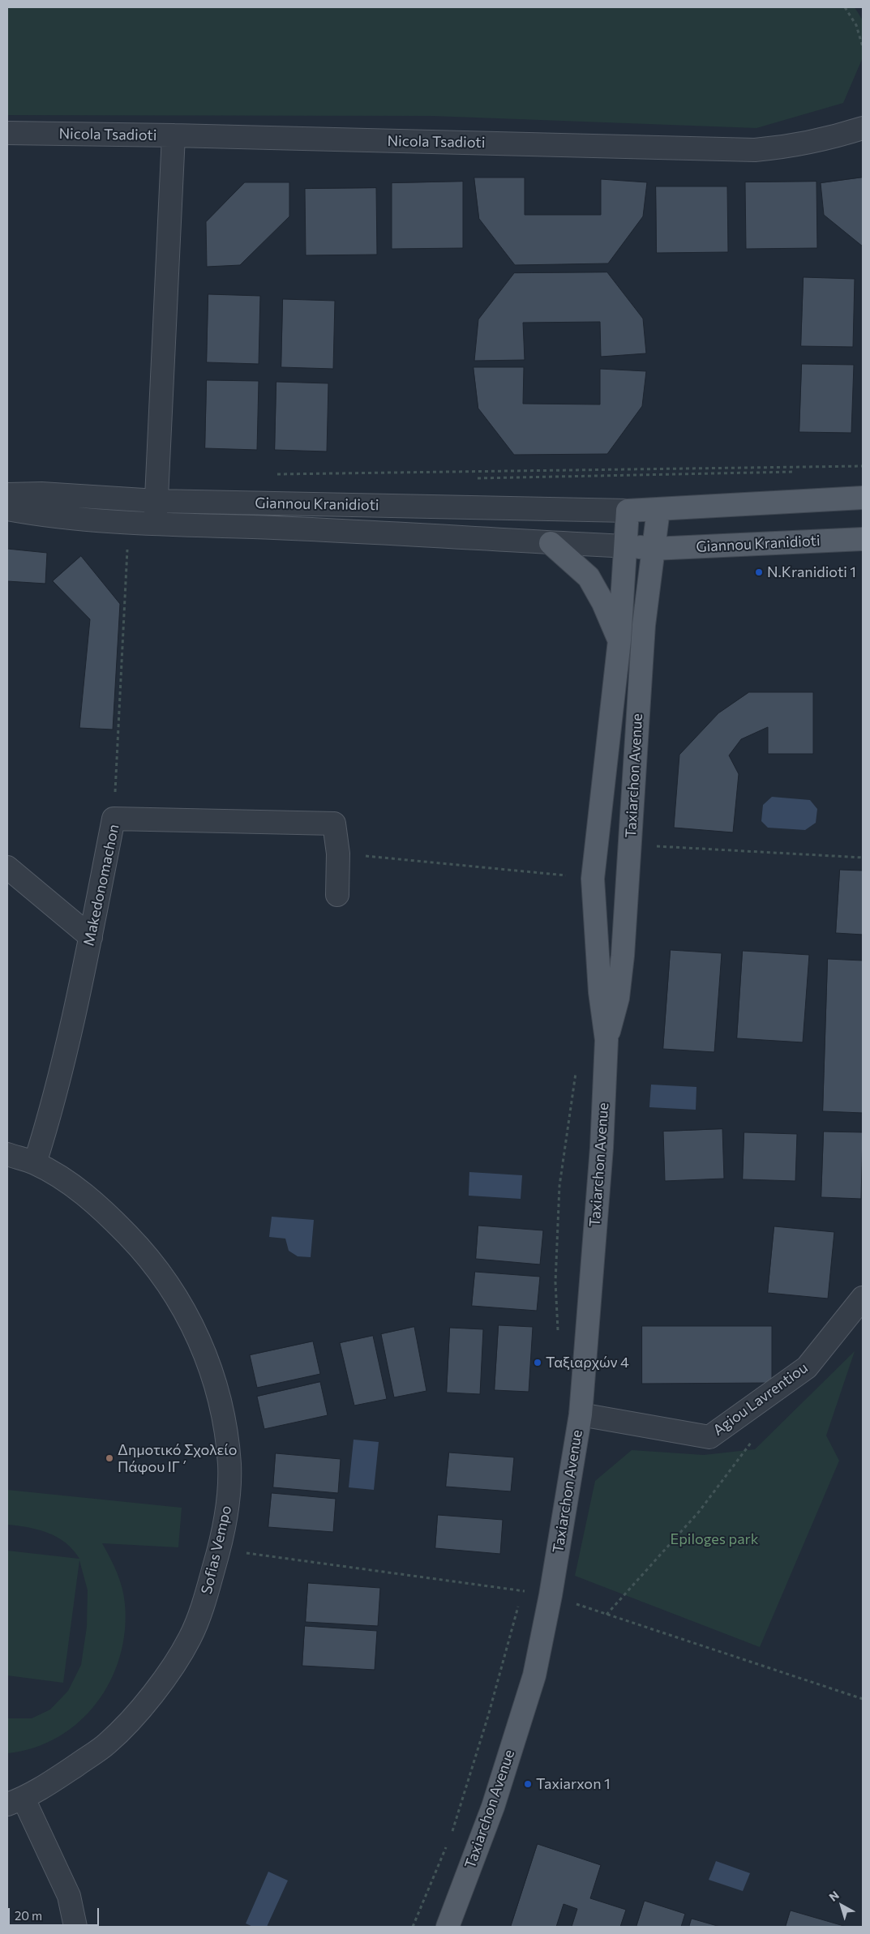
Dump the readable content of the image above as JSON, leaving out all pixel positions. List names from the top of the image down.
{
  "streets": {
    "main road": ["Giannou Kranidioti", "Taxiarchon Avenue"],
    "street": [
      "Nicola Tsadioti",
      "Makedonomachon",
      "Agiou Lavrentiou",
      "Sofias Vempo"
    ]
  },
  "crossings": [
    ["Giannou Kranidioti", "Taxiarchon Avenue"],
    ["Taxiarchon Avenue", "Agiou Lavrentiou"],
    ["Makedonomachon", "Sofias Vempo"]
  ],
  "parks": ["Epiloges park"],
  "places": [
    "N.Kranidioti 1",
    "Ταξιαρχών 4",
    "Δημοτικό Σχολείο Πάφου ΙΓ΄",
    "Taxiarxon 1"
  ],
  "scale_bar": "20 m",
  "north": "top left"
}
